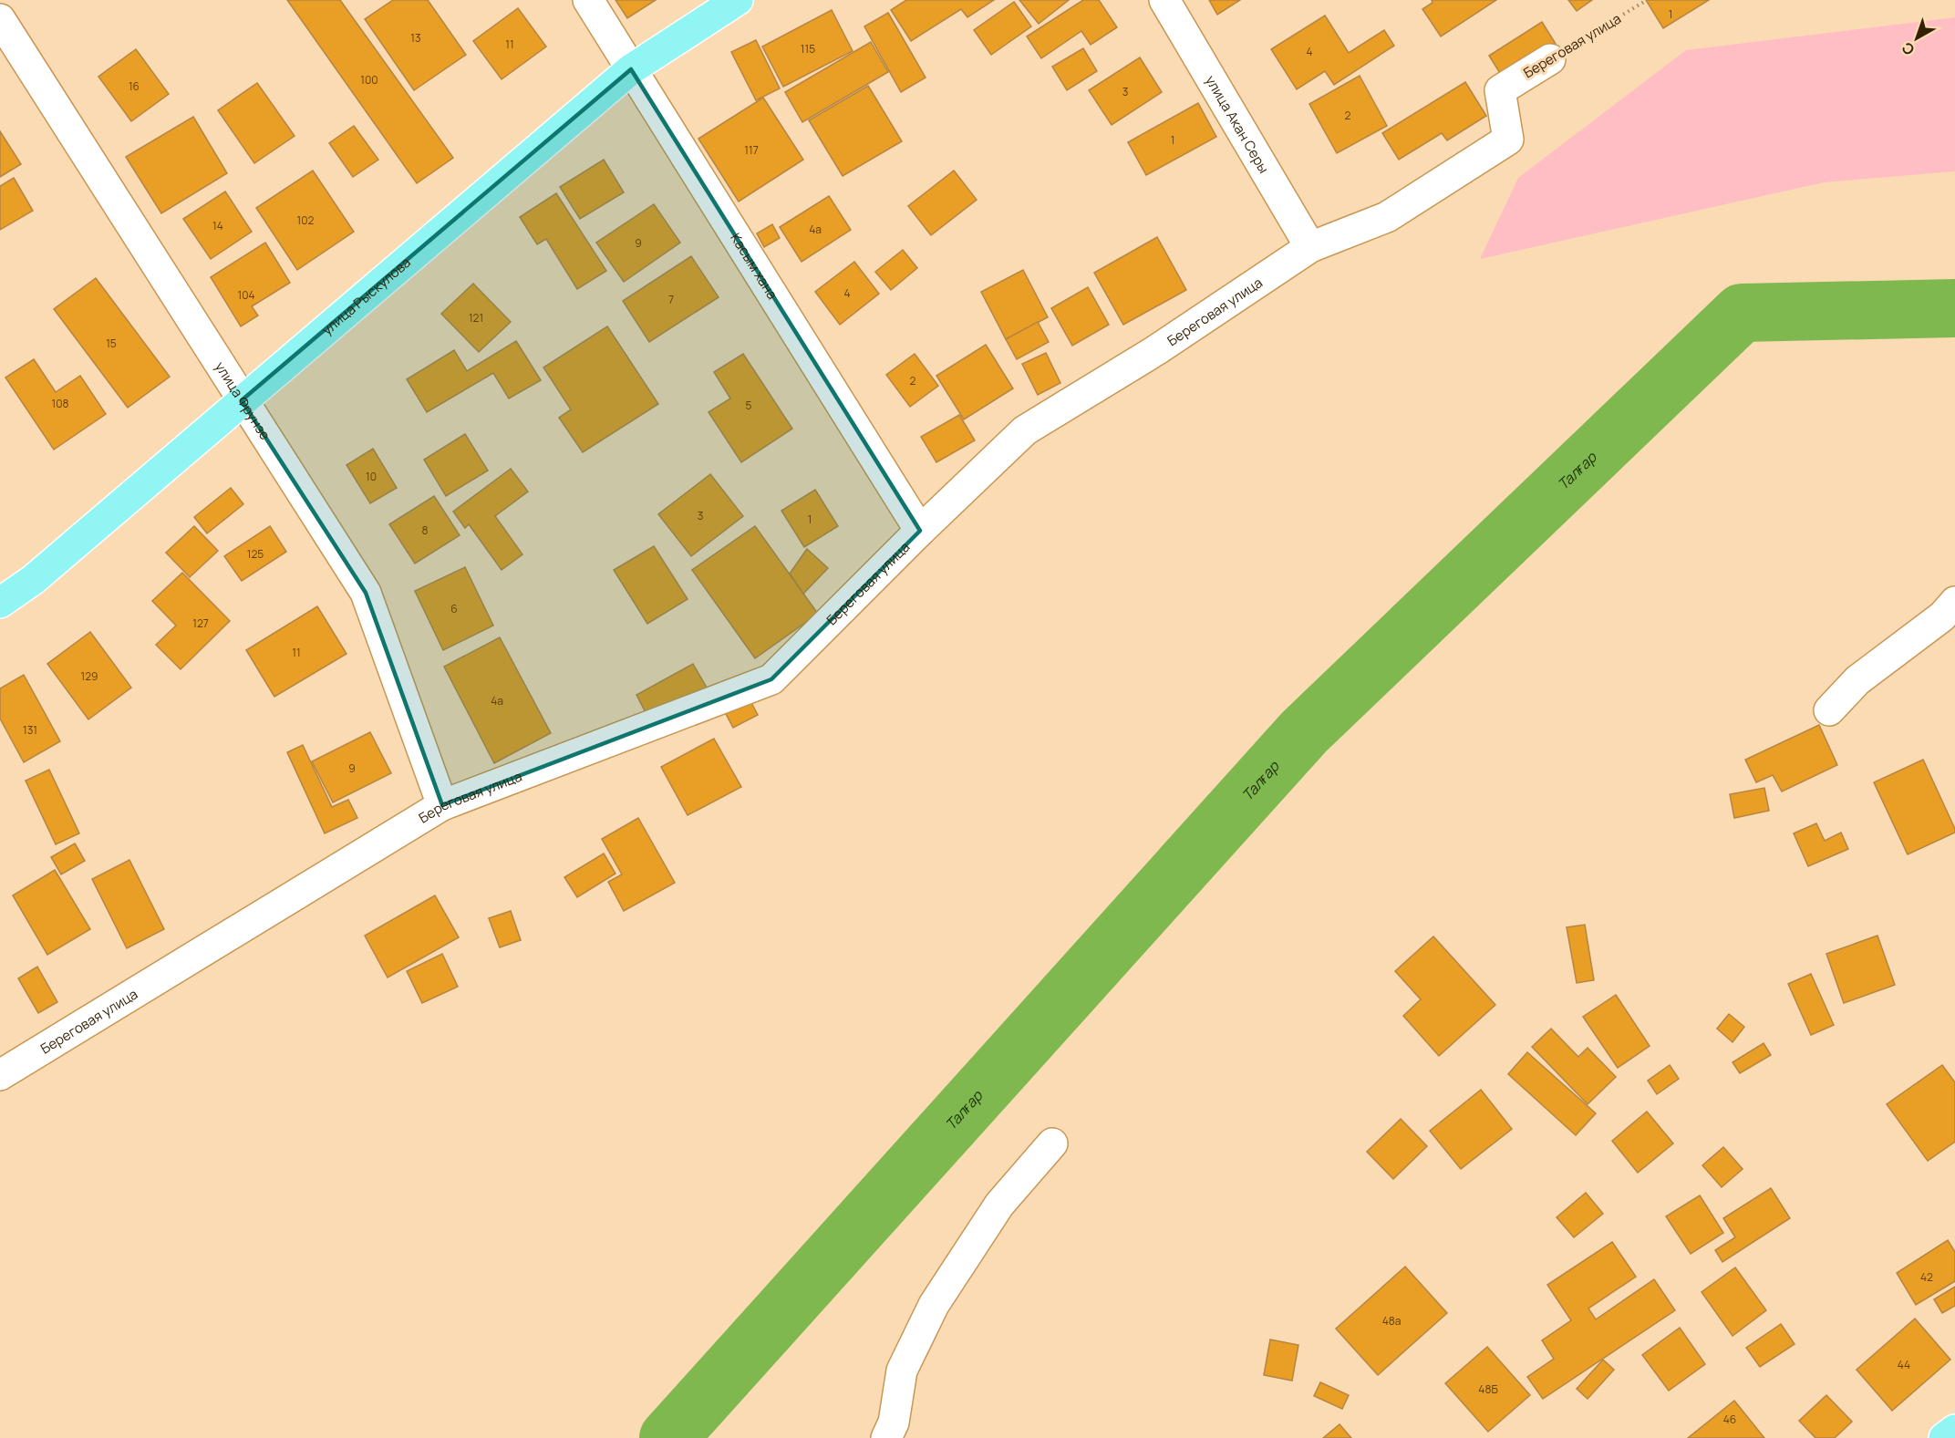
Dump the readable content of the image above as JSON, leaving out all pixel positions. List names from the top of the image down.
{
  "streets": {
    "main road": ["улица Рыскулова"],
    "street": [
      "Береговая улица",
      "улица Акан Серы",
      "Касым хана",
      "улица Фрунзе"
    ]
  },
  "crossings": [
    ["Береговая улица", "улица Акан Серы"],
    ["Береговая улица", "Касым хана"],
    ["Береговая улица", "улица Фрунзе"],
    ["Касым хана", "улица Рыскулова"],
    ["улица Рыскулова", "улица Фрунзе"]
  ],
  "water": ["Талғар"],
  "house_numbers": [
    "1",
    "13",
    "11",
    "115",
    "4",
    "100",
    "16",
    "3",
    "2",
    "1",
    "117",
    "102",
    "14",
    "4а",
    "9",
    "4",
    "104",
    "7",
    "121",
    "15",
    "2",
    "108",
    "5",
    "10",
    "3",
    "1",
    "8",
    "125",
    "6",
    "127",
    "11",
    "129",
    "4а",
    "131",
    "9",
    "42",
    "48а",
    "44",
    "48Б",
    "46"
  ],
  "north": "bottom left"
}
